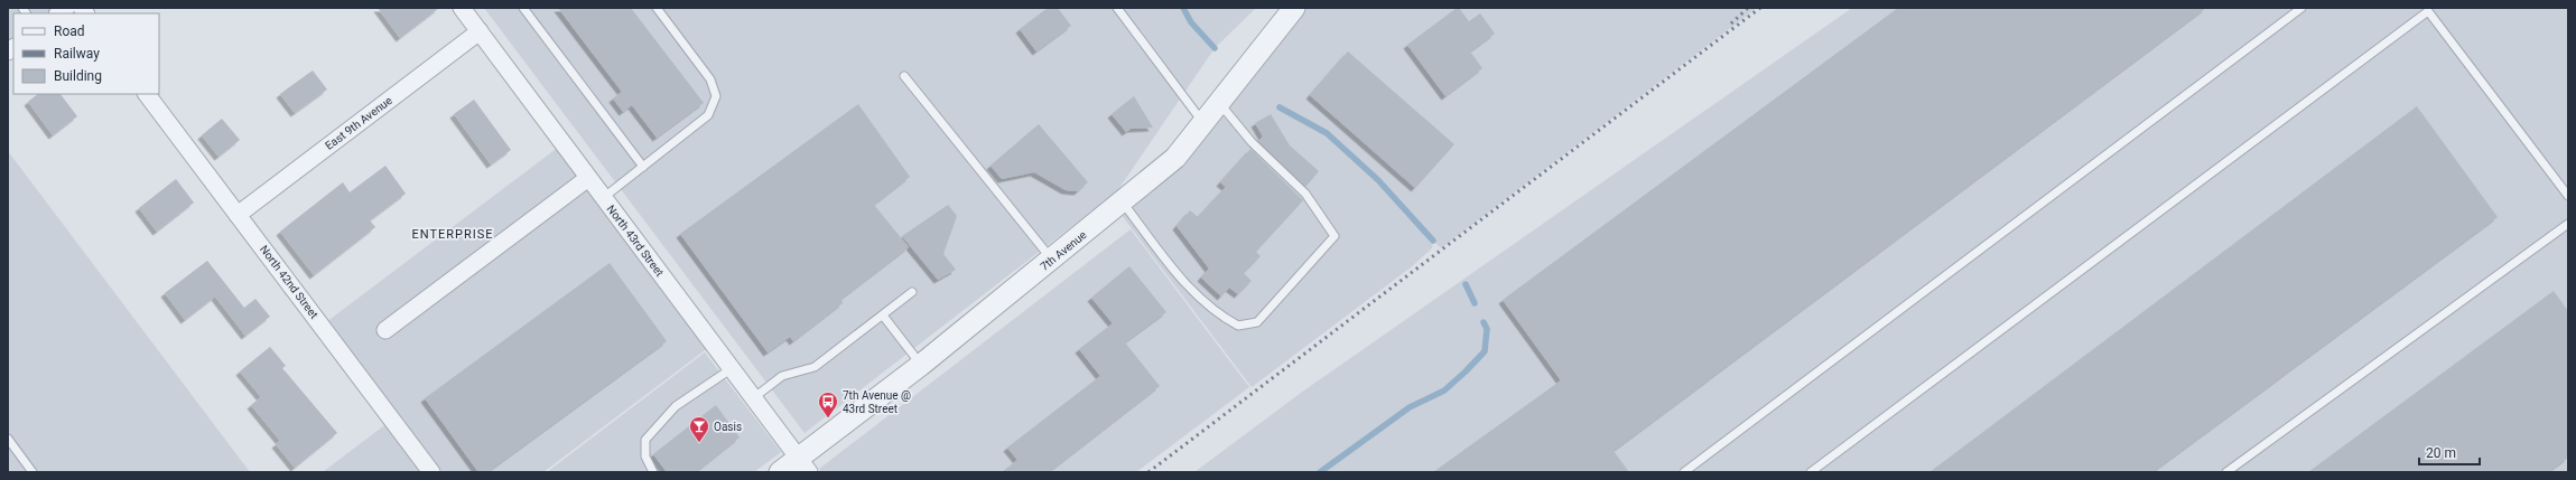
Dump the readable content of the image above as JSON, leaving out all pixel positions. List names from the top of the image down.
{
  "streets": {
    "street": [
      "East 9th Avenue",
      "North 43rd Street",
      "7th Avenue",
      "North 42nd Street"
    ]
  },
  "crossings": [
    ["East 9th Avenue", "North 43rd Street"],
    ["East 9th Avenue", "North 42nd Street"],
    ["North 43rd Street", "7th Avenue"]
  ],
  "districts": ["ENTERPRISE"],
  "places": {
    "bus stop": ["7th Avenue @ 43rd Street"],
    "bar": ["Oasis"]
  },
  "legend": ["Road", "Railway", "Building"],
  "scale_bar": "20 m"
}
